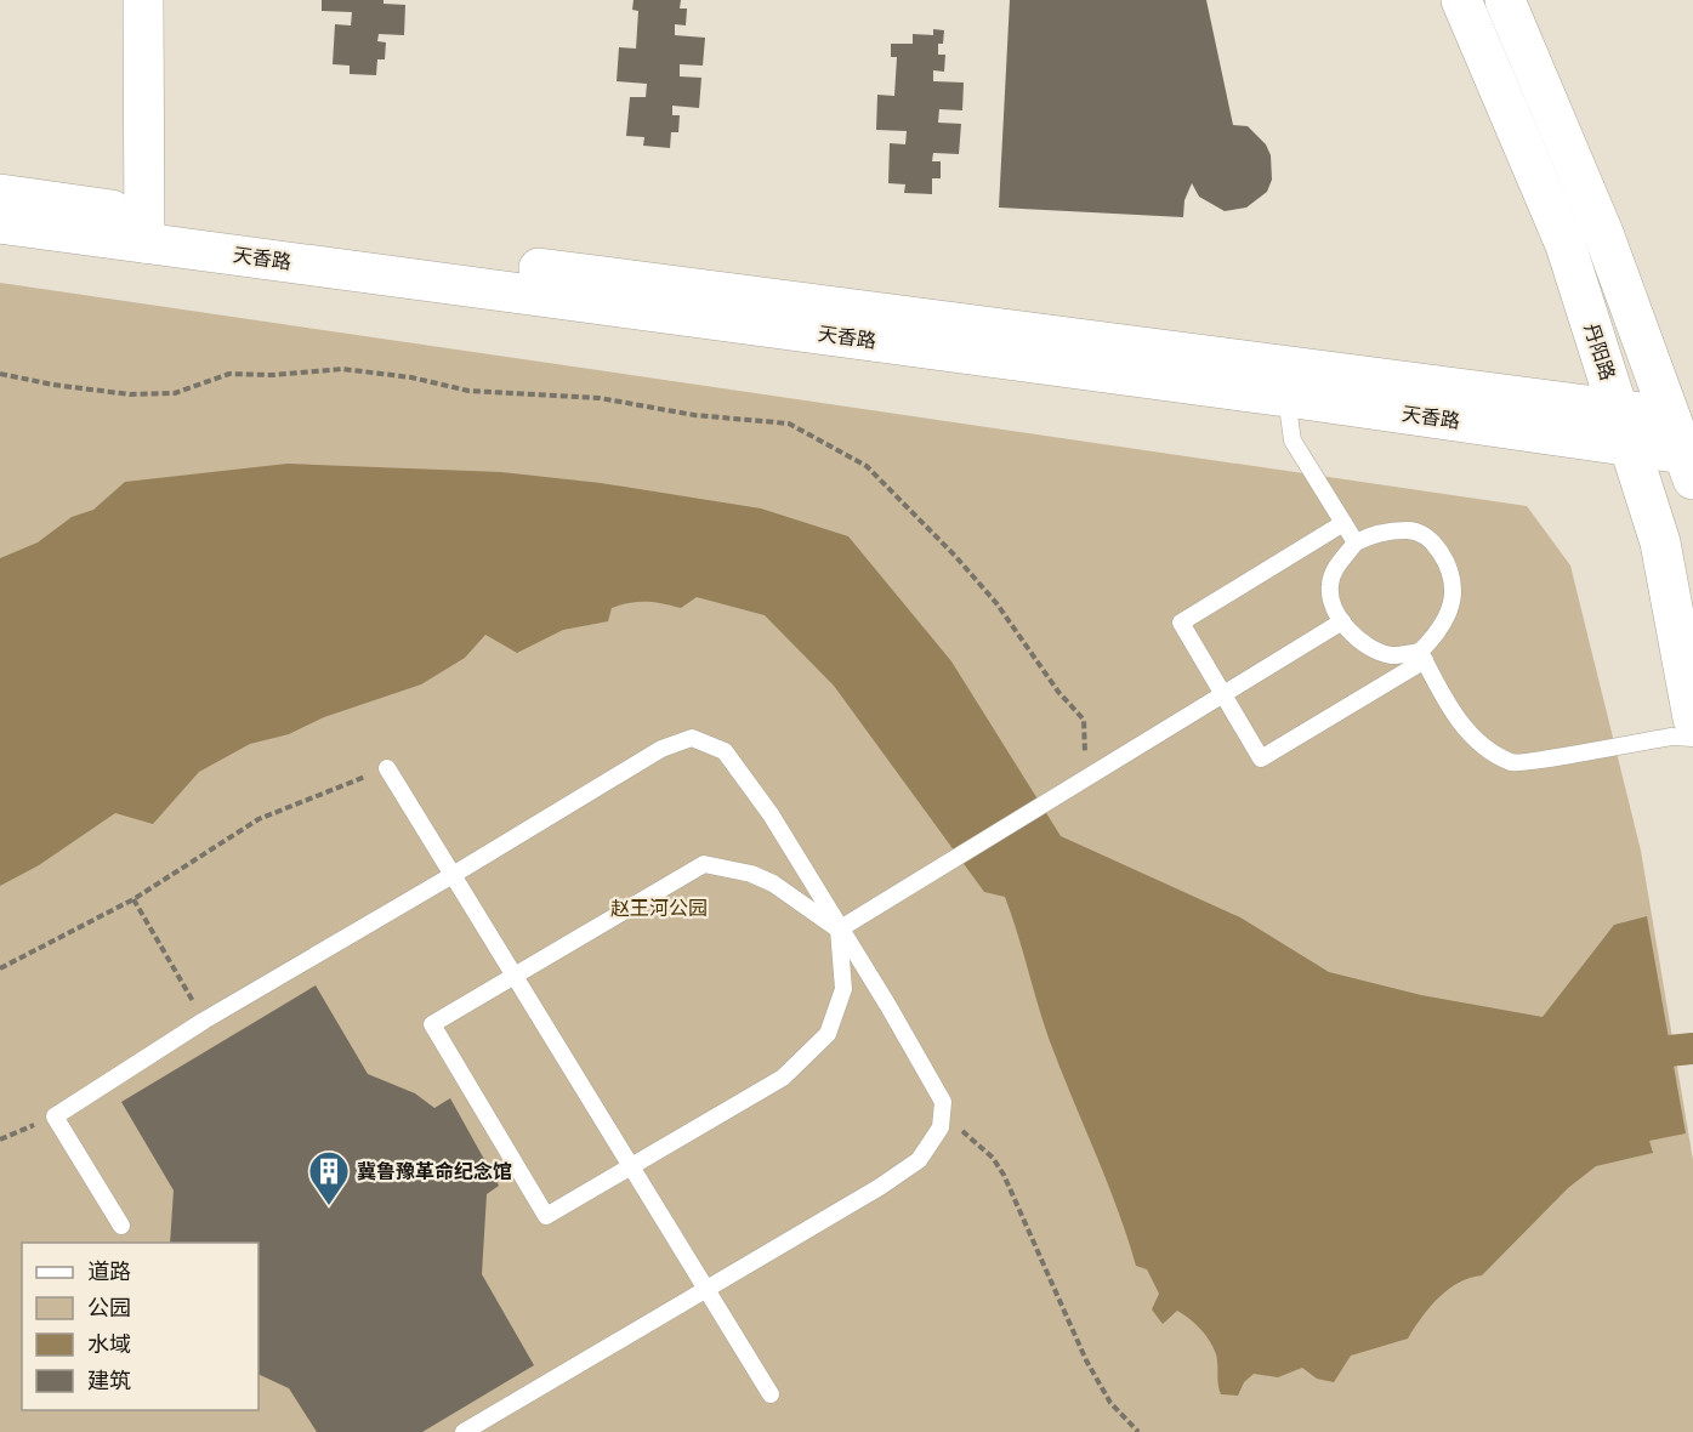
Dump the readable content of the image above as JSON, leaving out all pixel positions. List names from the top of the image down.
{
  "streets": {
    "main road": ["天香路", "丹阳路"]
  },
  "crossings": [
    ["天香路", "丹阳路"]
  ],
  "parks": ["赵王河公园"],
  "places": {
    "building": ["冀鲁豫革命纪念馆"]
  },
  "legend": [
    "道路",
    "公园",
    "水域",
    "建筑"
  ]
}
